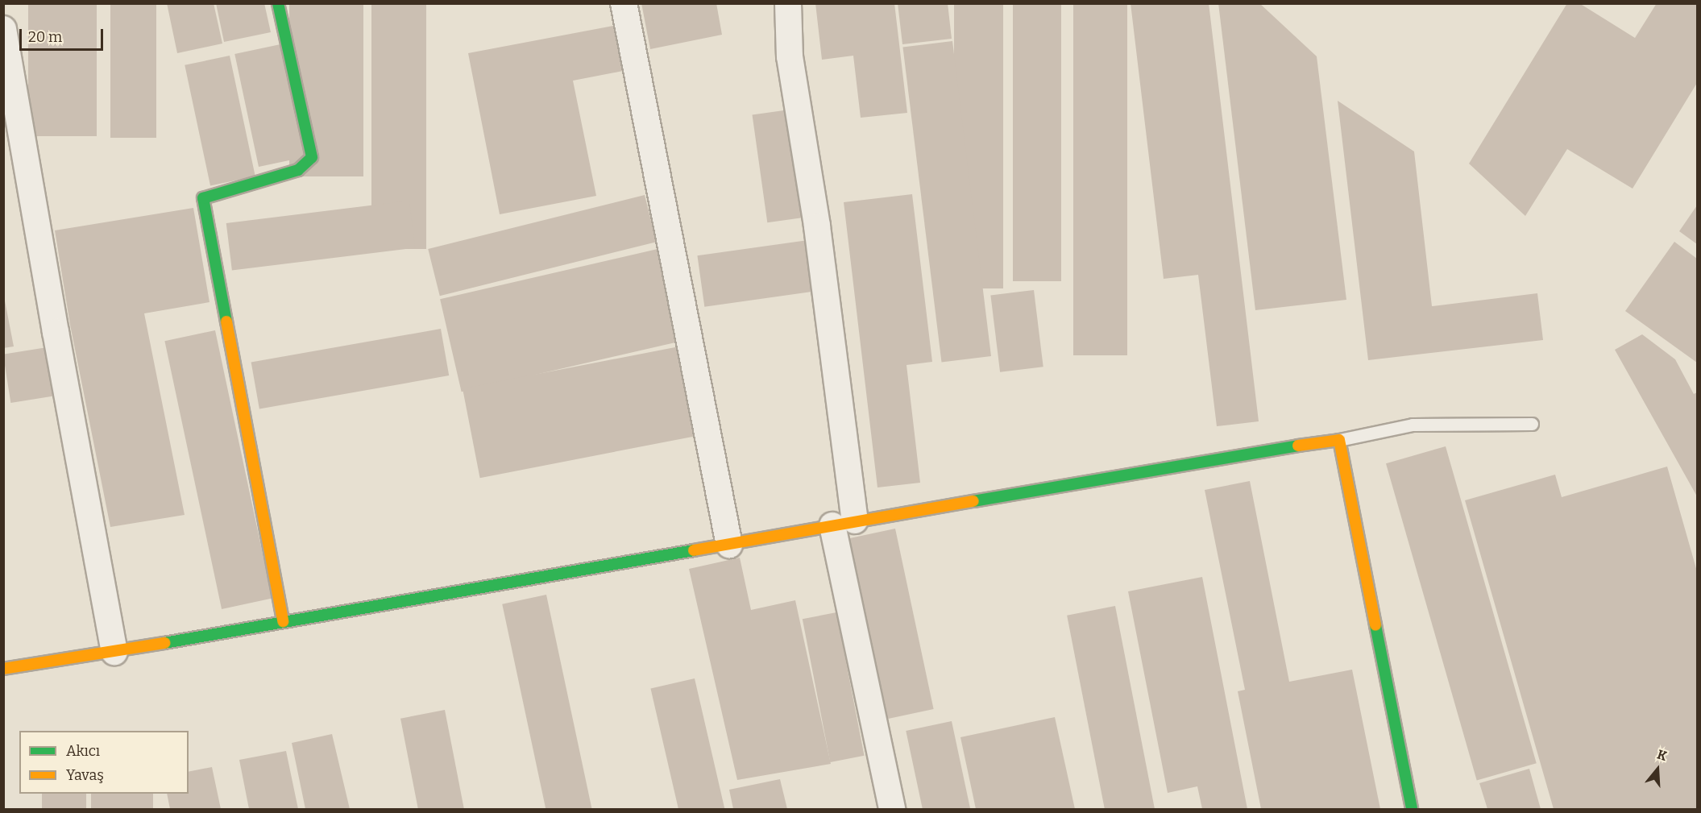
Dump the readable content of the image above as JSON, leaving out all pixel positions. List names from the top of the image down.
{
  "legend": ["Akıcı", "Yavaş"],
  "scale_bar": "20 m",
  "north": "top"
}
